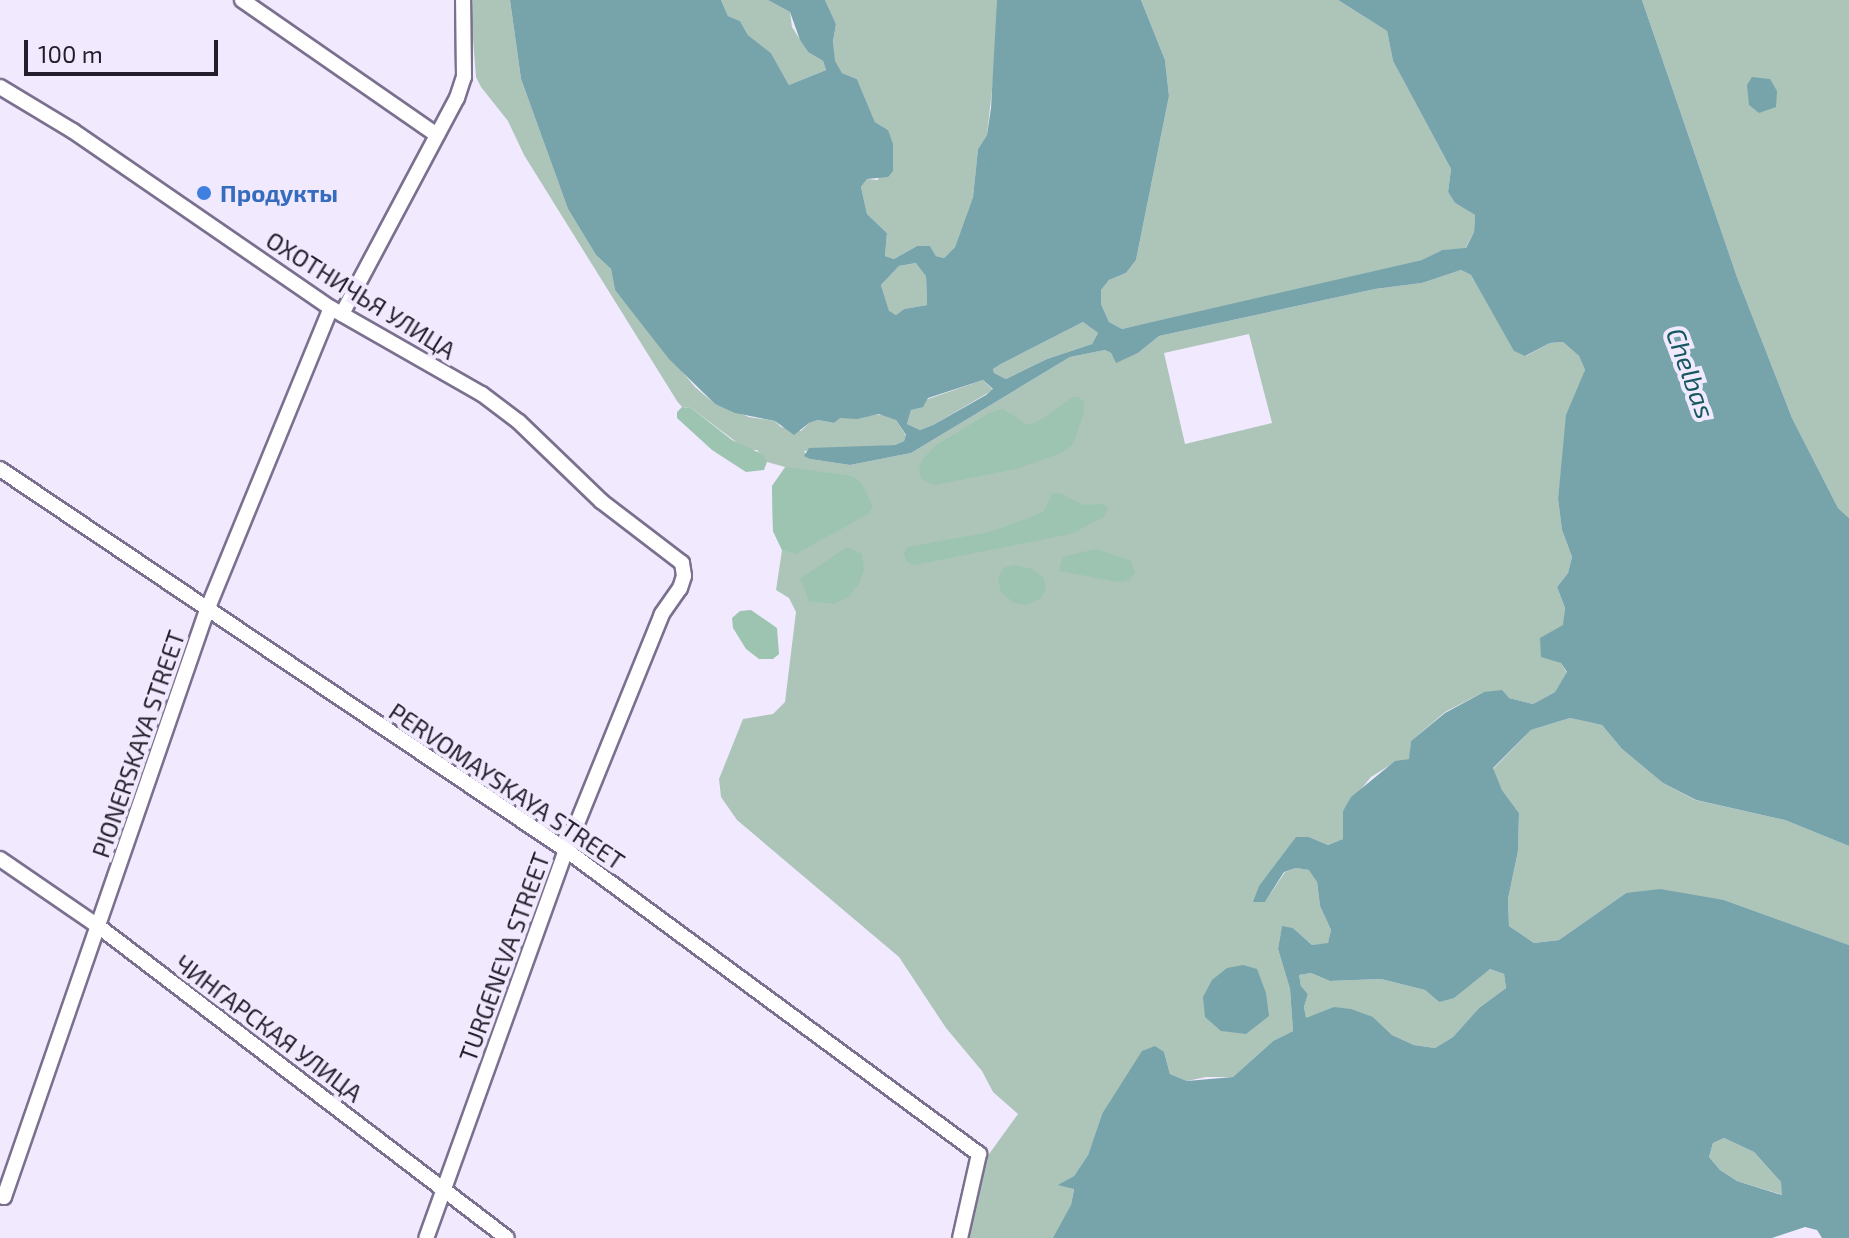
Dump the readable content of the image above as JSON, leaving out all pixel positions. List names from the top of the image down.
{
  "streets": {
    "street": [
      "ОХОТНИЧЬЯ УЛИЦА",
      "PIONERSKAYA STREET",
      "PERVOMAYSKAYA STREET",
      "TURGENEVA STREET",
      "ЧИНГАРСКАЯ УЛИЦА"
    ]
  },
  "crossings": [
    ["ОХОТНИЧЬЯ УЛИЦА", "PIONERSKAYA STREET"],
    ["ОХОТНИЧЬЯ УЛИЦА", "TURGENEVA STREET"],
    ["PIONERSKAYA STREET", "PERVOMAYSKAYA STREET"],
    ["PIONERSKAYA STREET", "ЧИНГАРСКАЯ УЛИЦА"],
    ["PERVOMAYSKAYA STREET", "TURGENEVA STREET"],
    ["TURGENEVA STREET", "ЧИНГАРСКАЯ УЛИЦА"]
  ],
  "water": ["Chelbas"],
  "places": ["Продукты"],
  "scale_bar": "100 m"
}
